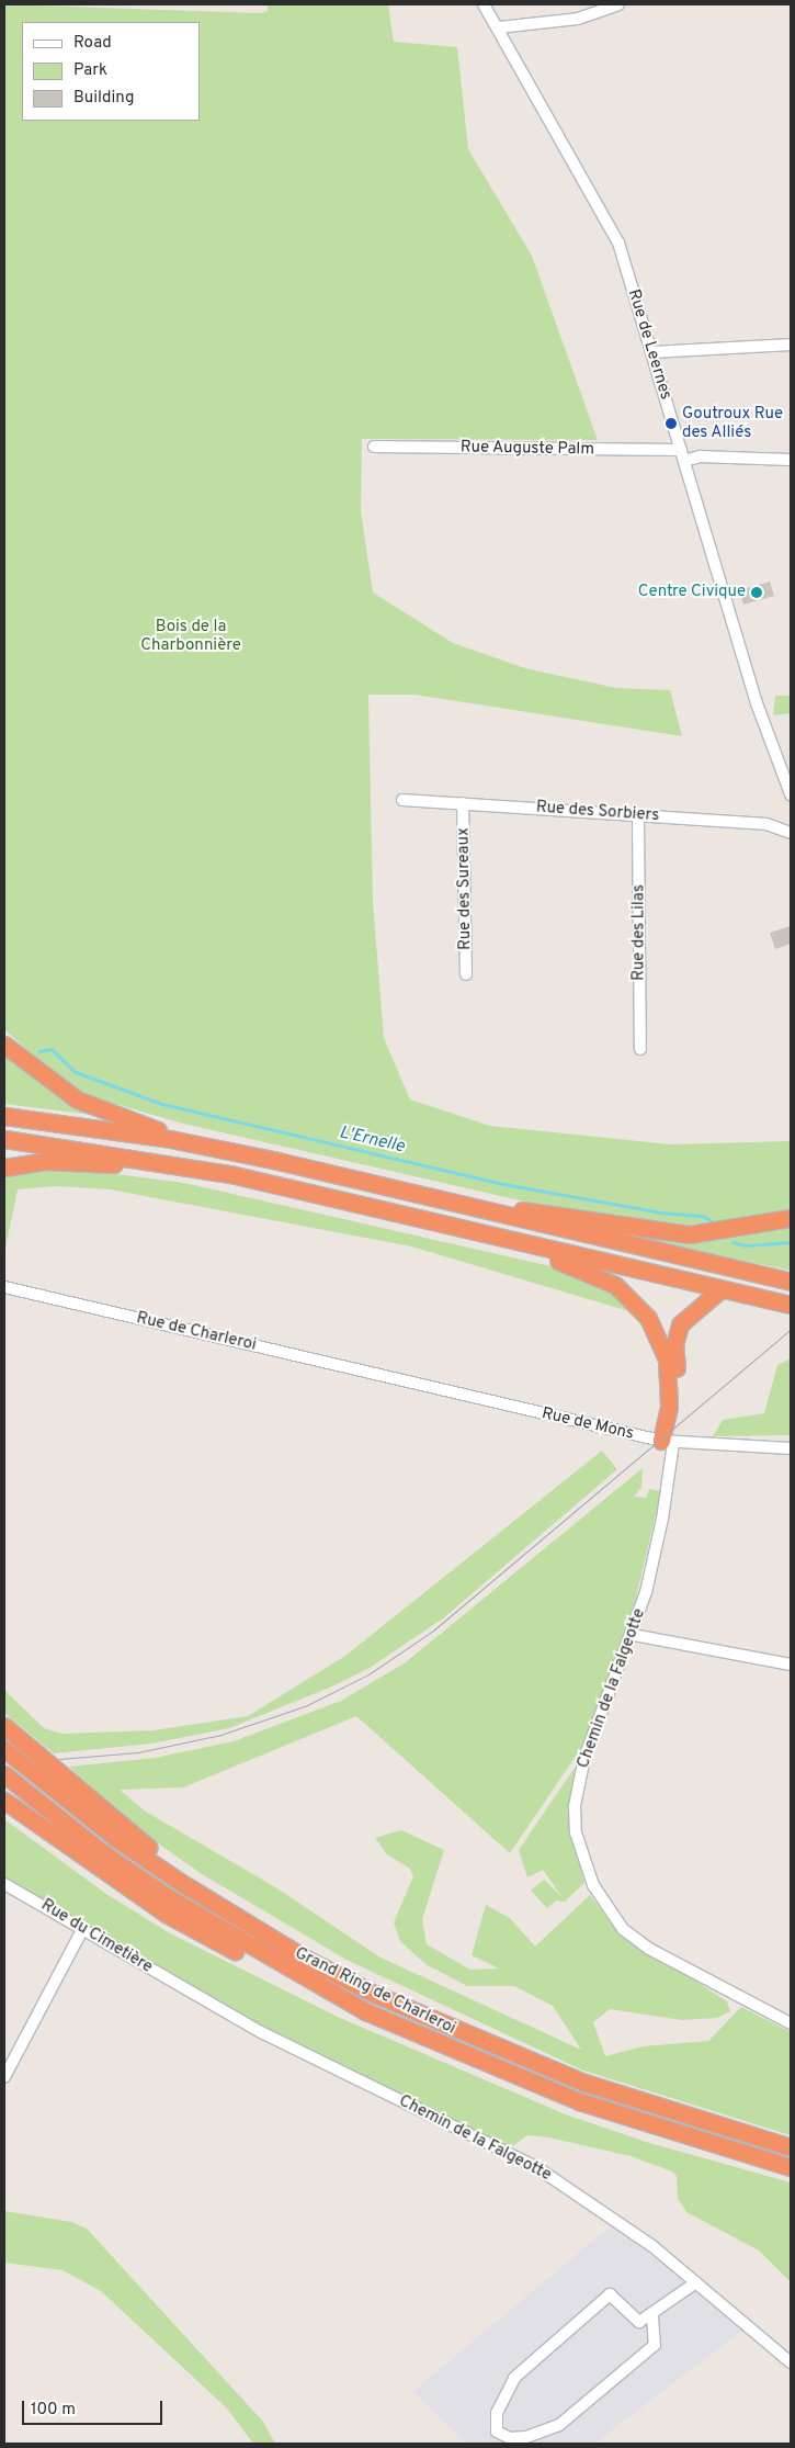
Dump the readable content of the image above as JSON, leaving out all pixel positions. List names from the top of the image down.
{
  "streets": {
    "highway": ["Grand Ring de Charleroi"],
    "street": [
      "Rue de Leernes",
      "Rue Auguste Palm",
      "Rue des Sorbiers",
      "Rue des Sureaux",
      "Rue des Lilas",
      "Rue de Charleroi",
      "Rue de Mons",
      "Chemin de la Falgeotte",
      "Rue du Cimetière"
    ]
  },
  "crossings": [
    ["Rue de Leernes", "Rue Auguste Palm"],
    ["Rue des Sorbiers", "Rue des Sureaux"],
    ["Rue des Sorbiers", "Rue des Lilas"],
    ["Rue de Charleroi", "Rue de Mons"],
    ["Rue de Mons", "Chemin de la Falgeotte"],
    ["Chemin de la Falgeotte", "Rue du Cimetière"]
  ],
  "water": ["L'Ernelle"],
  "parks": ["Bois de la Charbonnière"],
  "places": ["Goutroux Rue des Alliés", "Centre Civique"],
  "legend": ["Road", "Park", "Building"],
  "scale_bar": "100 m"
}
